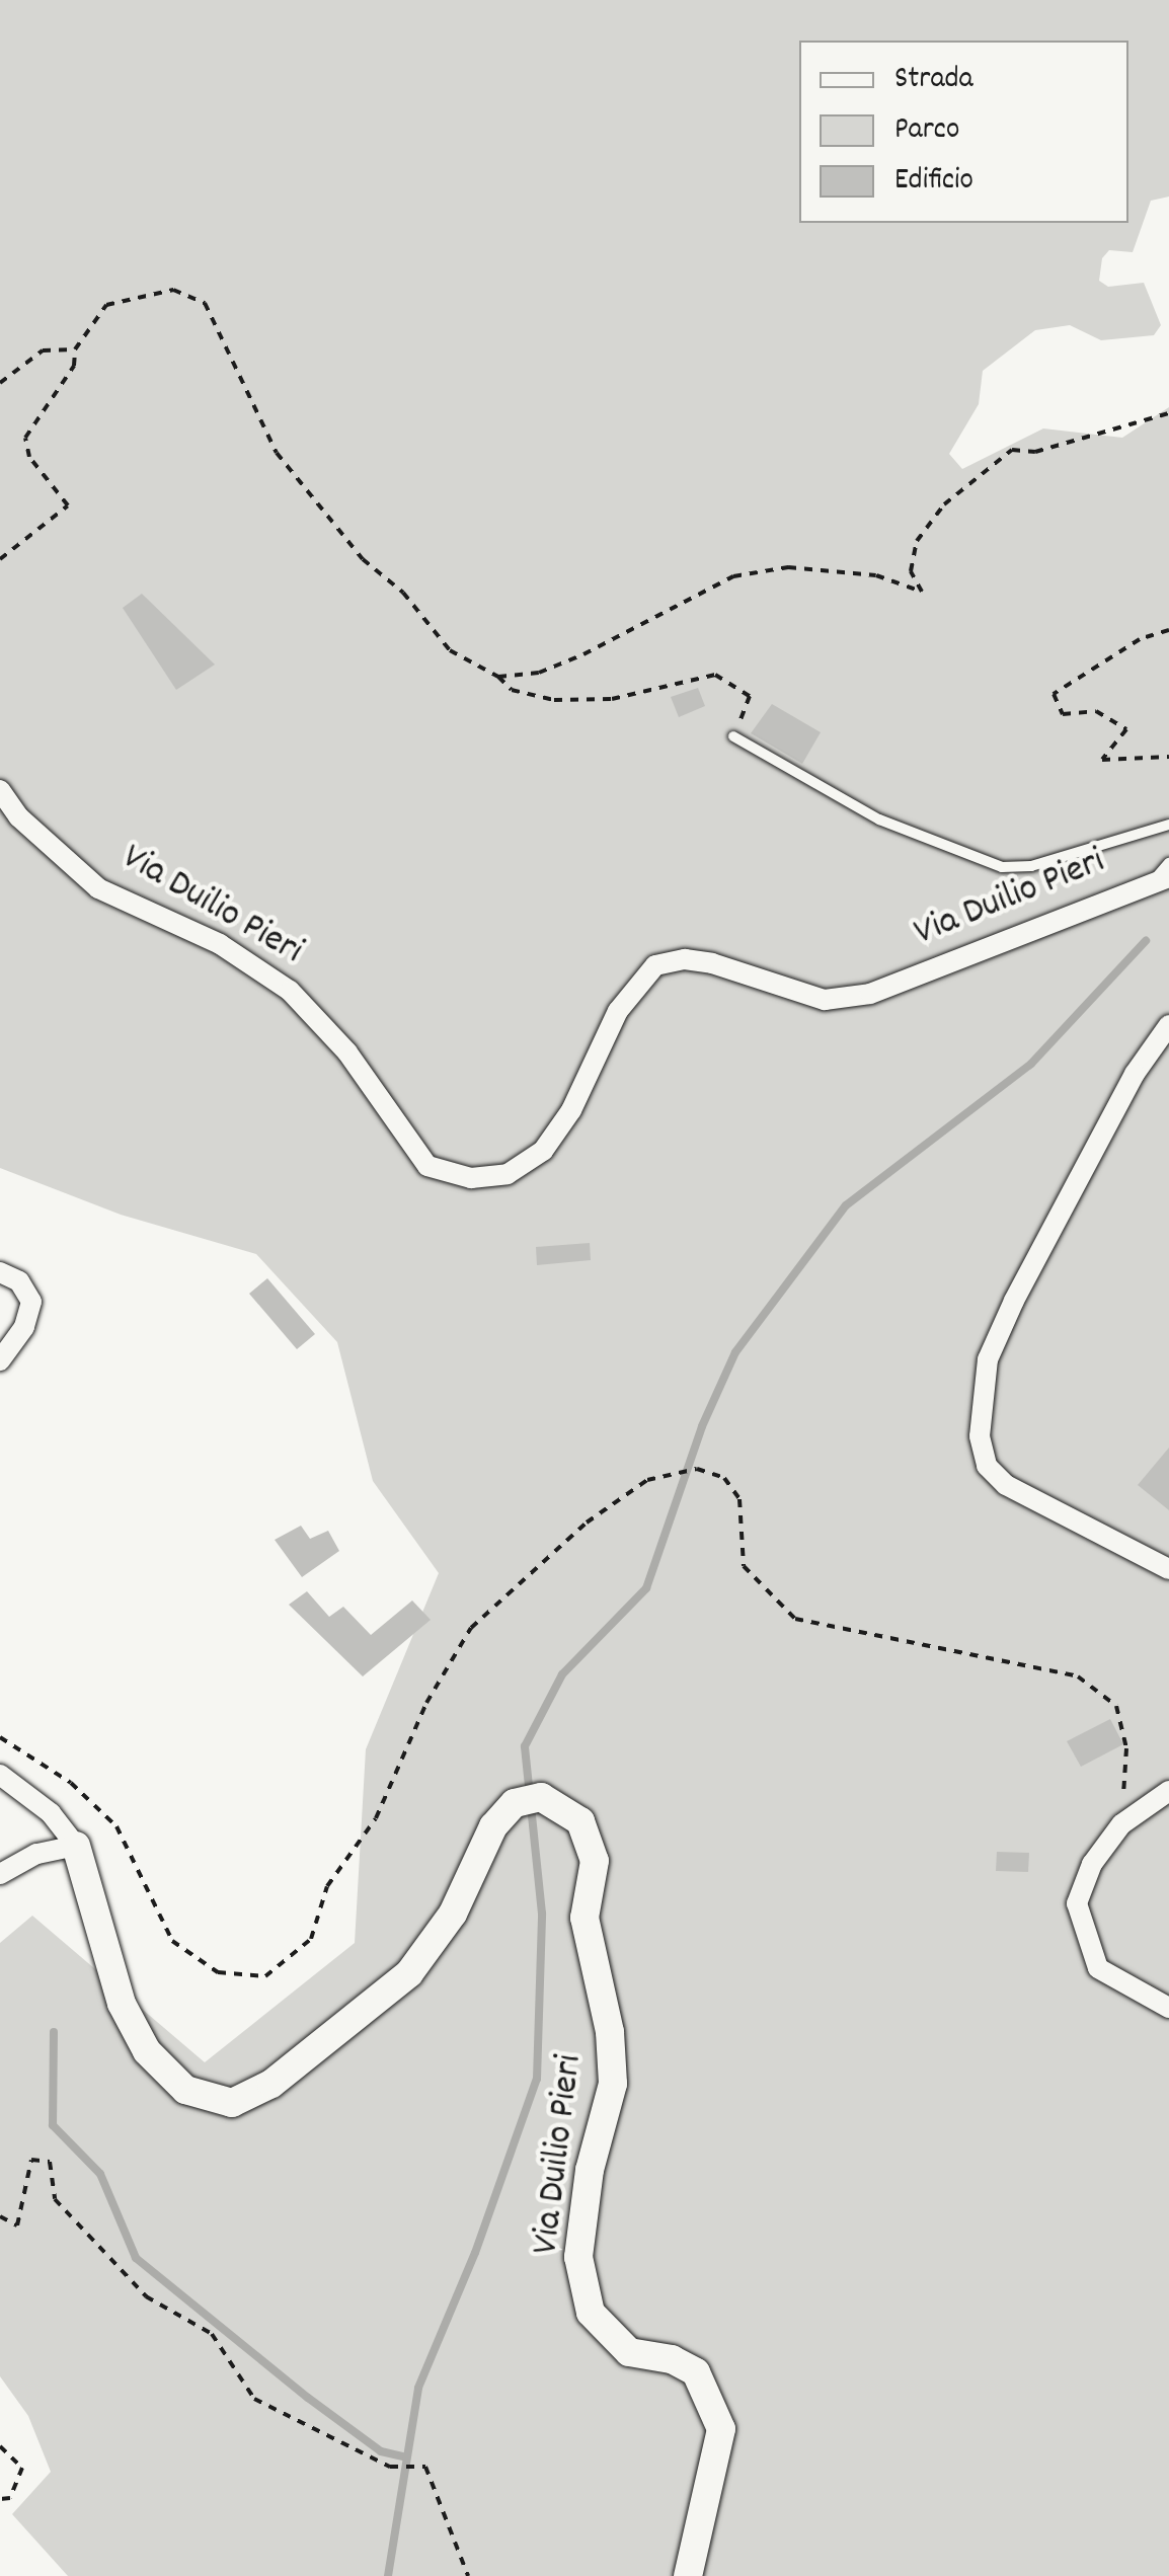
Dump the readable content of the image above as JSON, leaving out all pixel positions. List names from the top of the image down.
{
  "streets": {
    "street": ["Via Duilio Pieri"]
  },
  "legend": ["Strada", "Parco", "Edificio"]
}
